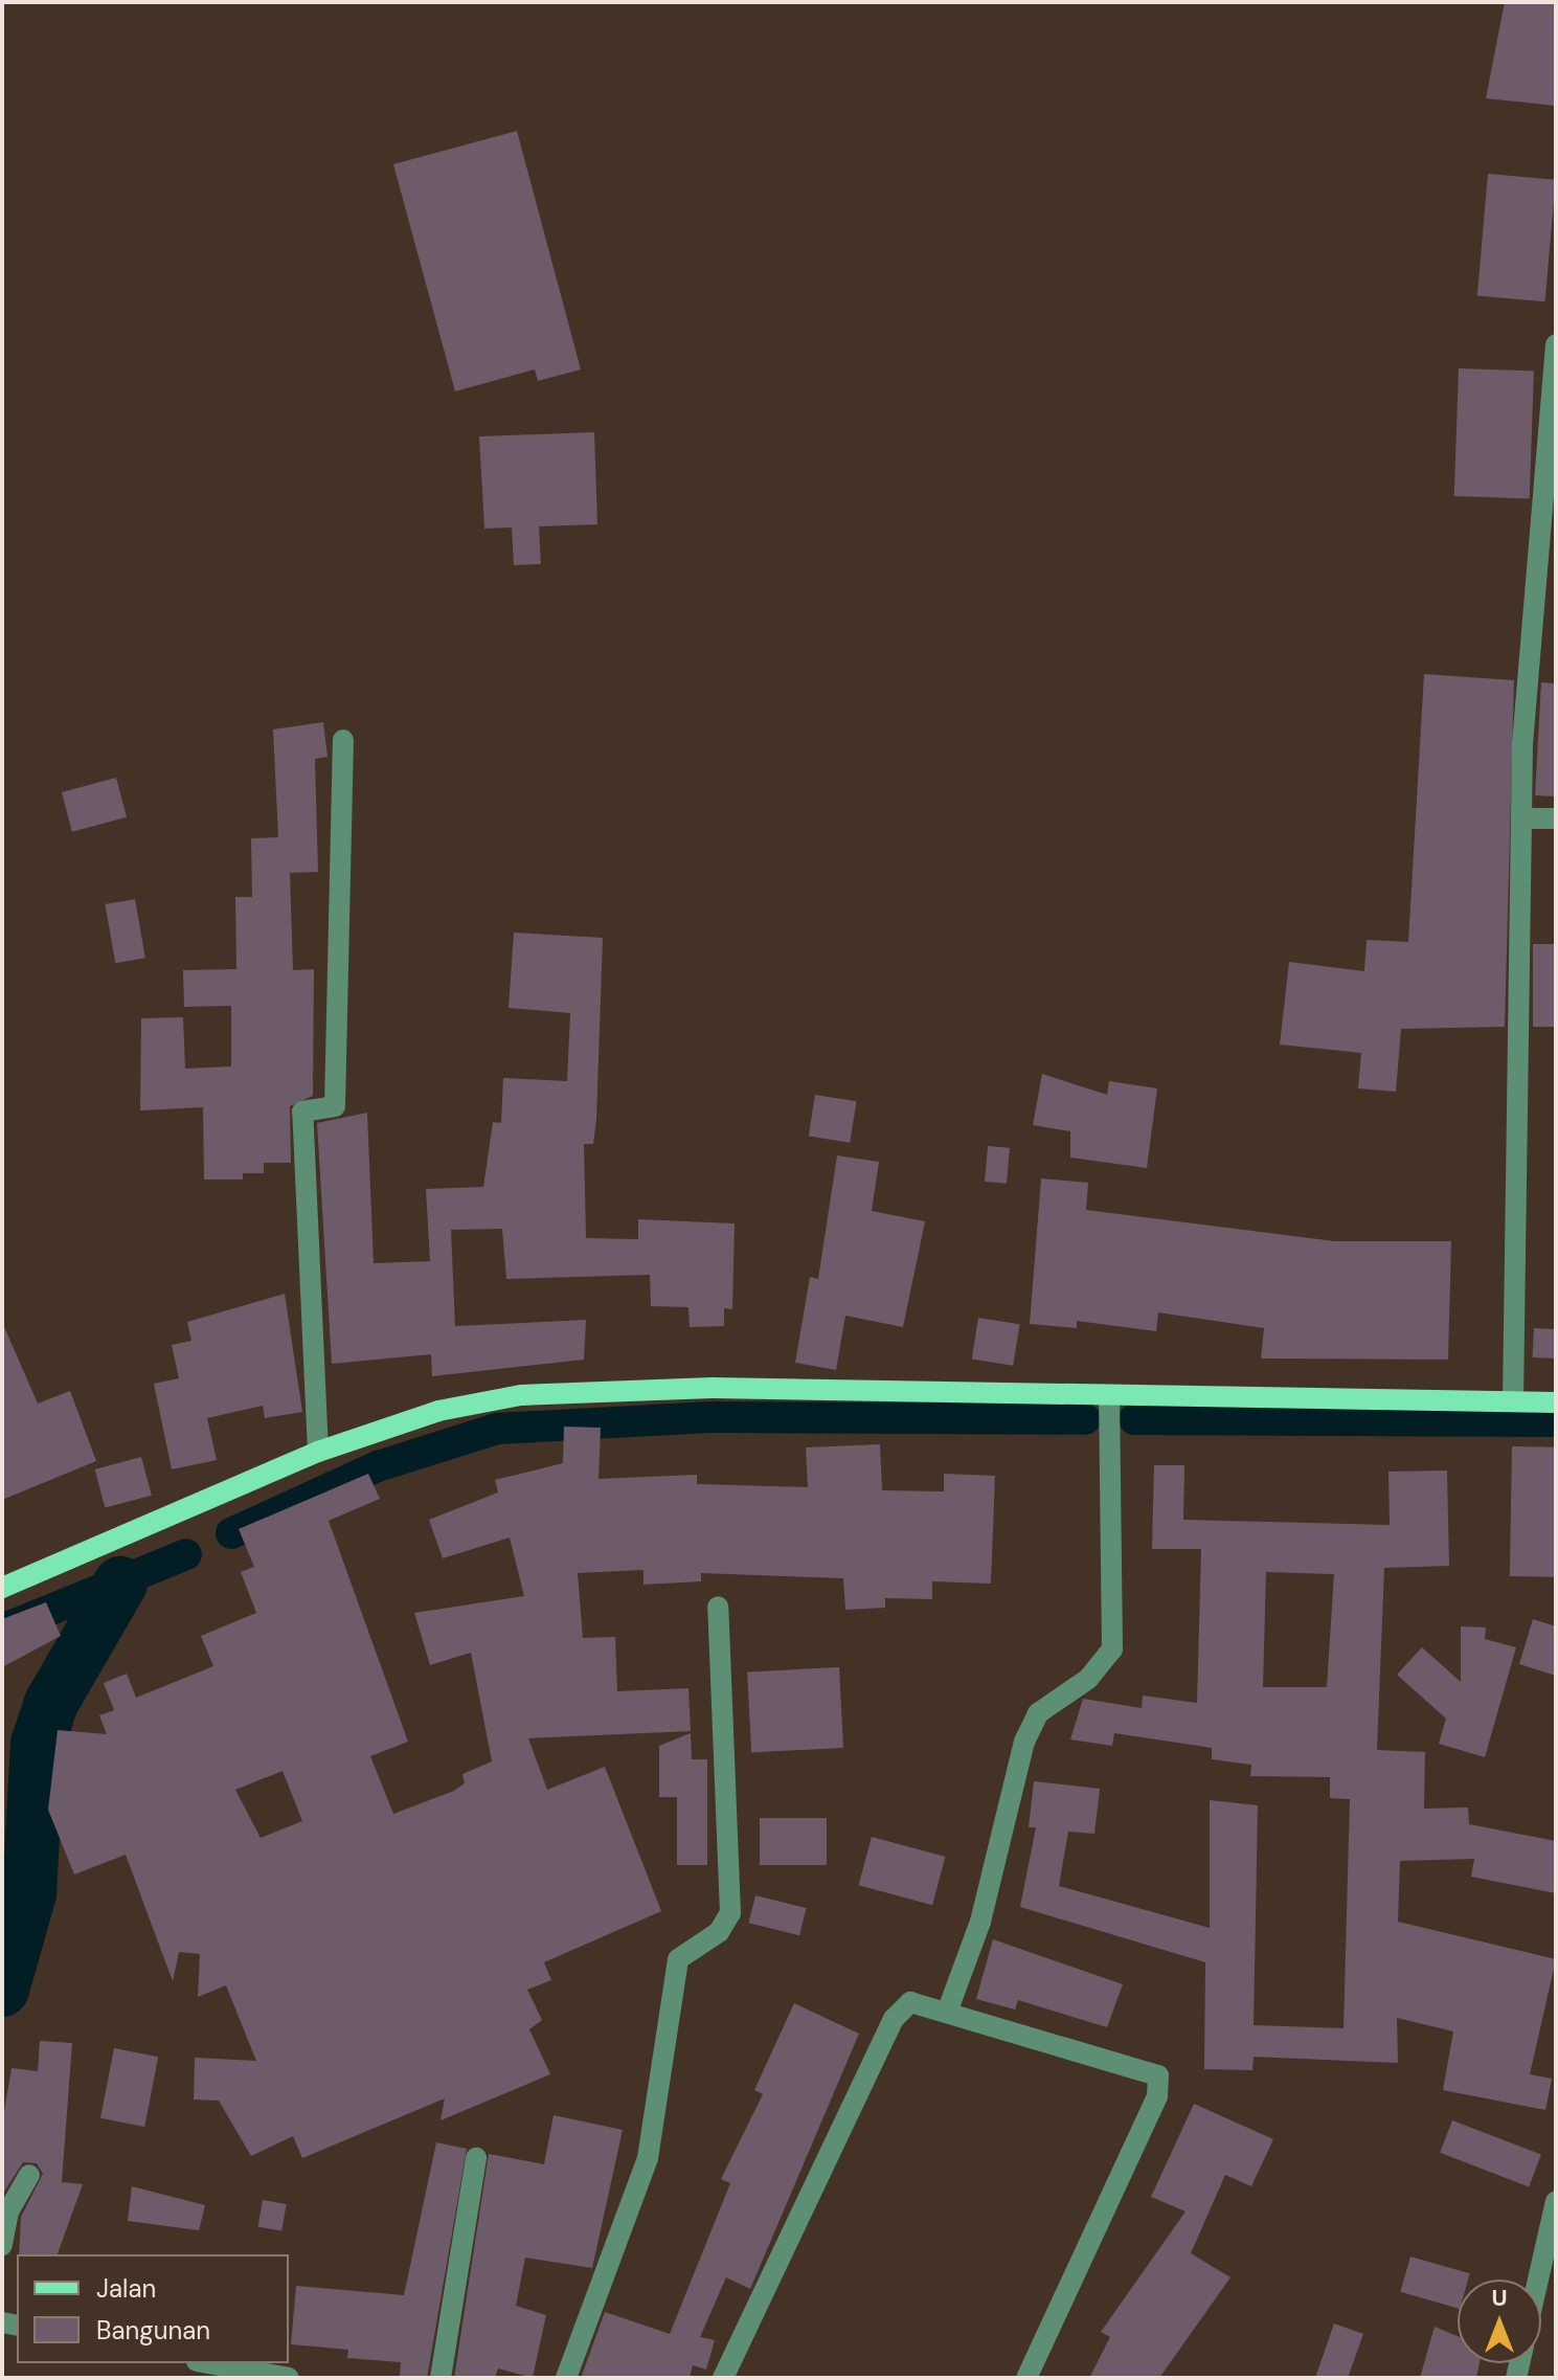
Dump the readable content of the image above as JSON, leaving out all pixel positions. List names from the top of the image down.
{
  "legend": ["Jalan", "Bangunan"],
  "north": "top"
}
